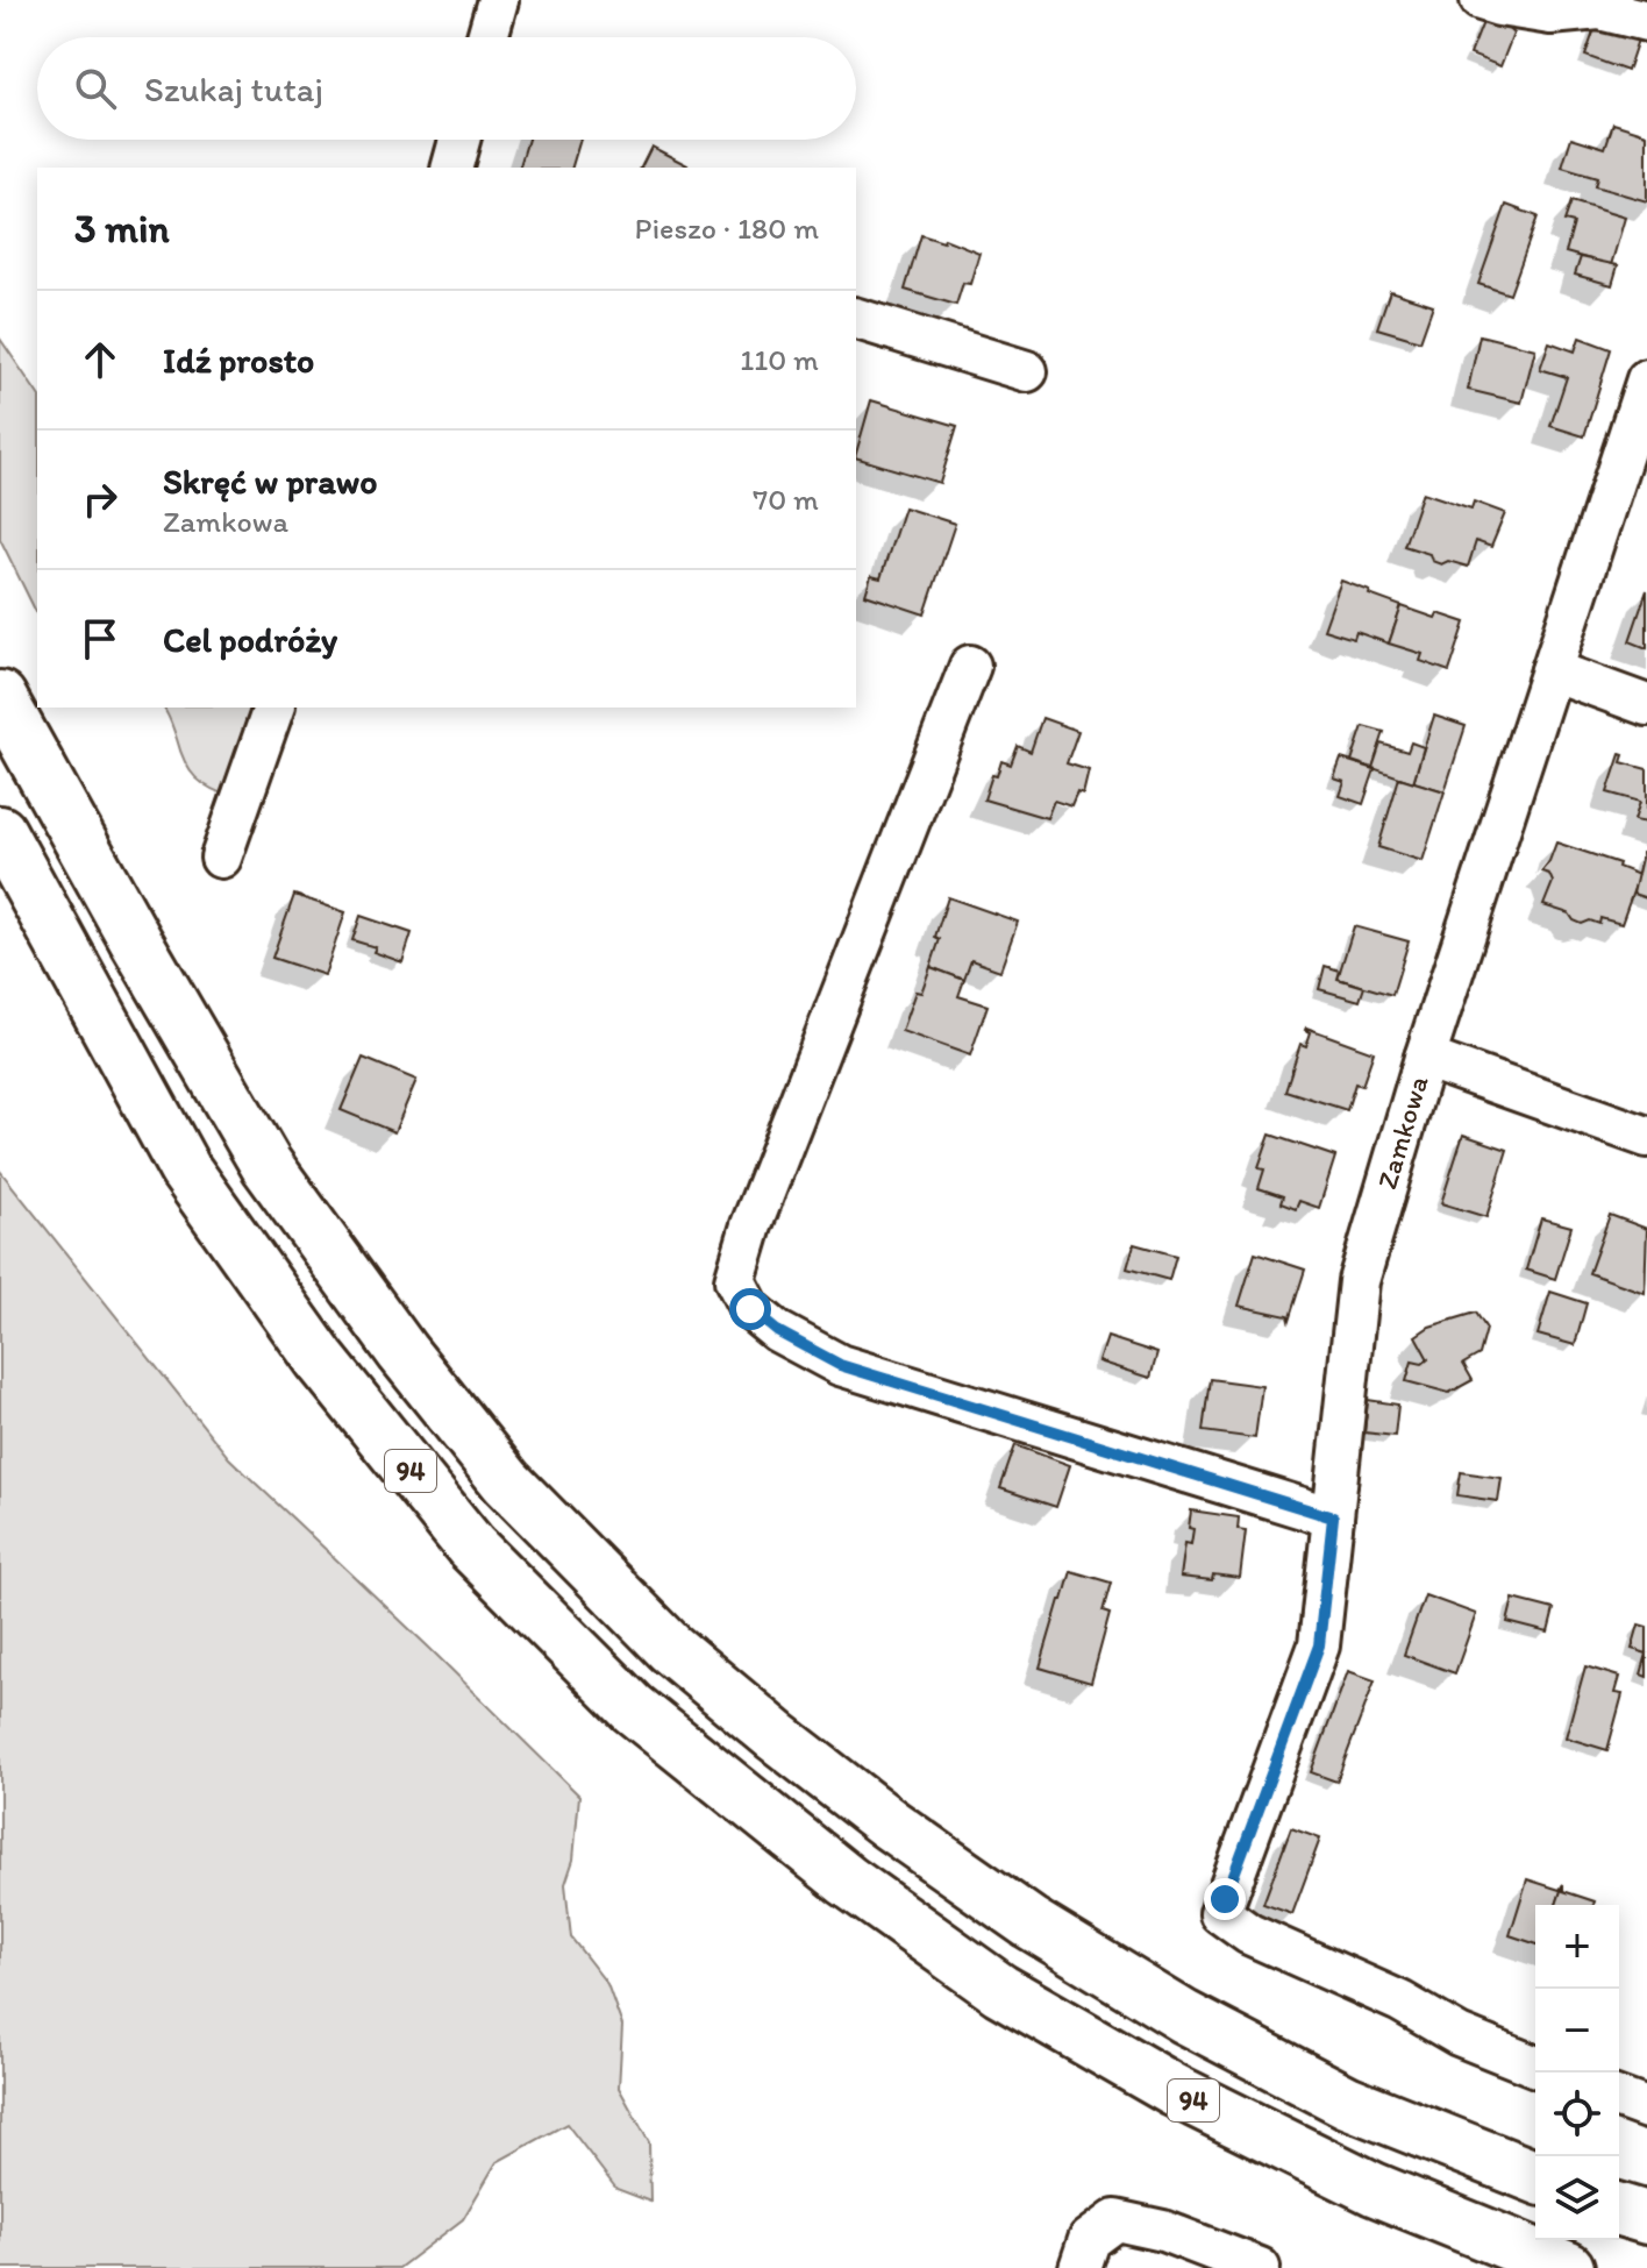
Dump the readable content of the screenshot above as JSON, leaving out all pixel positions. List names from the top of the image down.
{
  "streets": {
    "main road": ["94"],
    "street": ["Zamkowa"]
  },
  "page": {
    "search": "Szukaj tutaj",
    "heading": ["3 min", "Pieszo · 180 m"],
    "list": [
      ["Idź prosto", "110 m"],
      ["Skręć w prawo", "Zamkowa", "70 m"],
      "Cel podróży"
    ],
    "map_buttons": ["+", "−"]
  }
}
